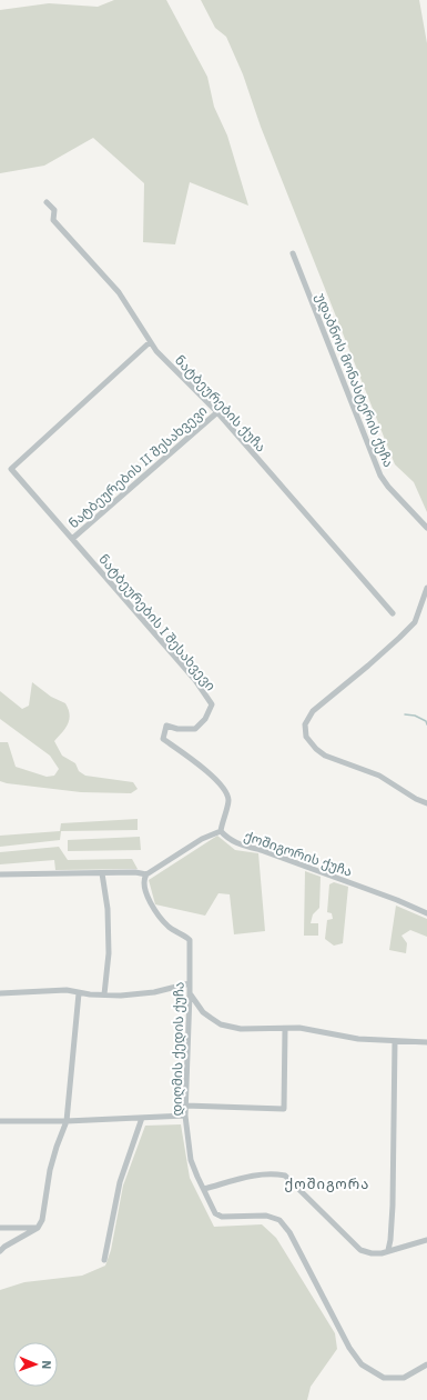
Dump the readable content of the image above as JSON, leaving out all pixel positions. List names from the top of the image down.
{
  "streets": {
    "street": [
      "უდაბნოს მონასტერის ქუჩა",
      "ნატბეურების ქუჩა",
      "ნატბეურების II შესახვევი",
      "ნატბეურების I შესახვევი",
      "ქოშიგორის ქუჩა",
      "დიღმის ქედის ქუჩა"
    ]
  },
  "crossings": [
    ["ნატბეურების ქუჩა", "ნატბეურების II შესახვევი"],
    ["ნატბეურების ქუჩა", "ნატბეურების I შესახვევი"],
    ["ნატბეურების II შესახვევი", "ნატბეურების I შესახვევი"],
    ["ნატბეურების I შესახვევი", "ქოშიგორის ქუჩა"]
  ],
  "districts": ["ქოშიგორა"],
  "north": "right"
}
